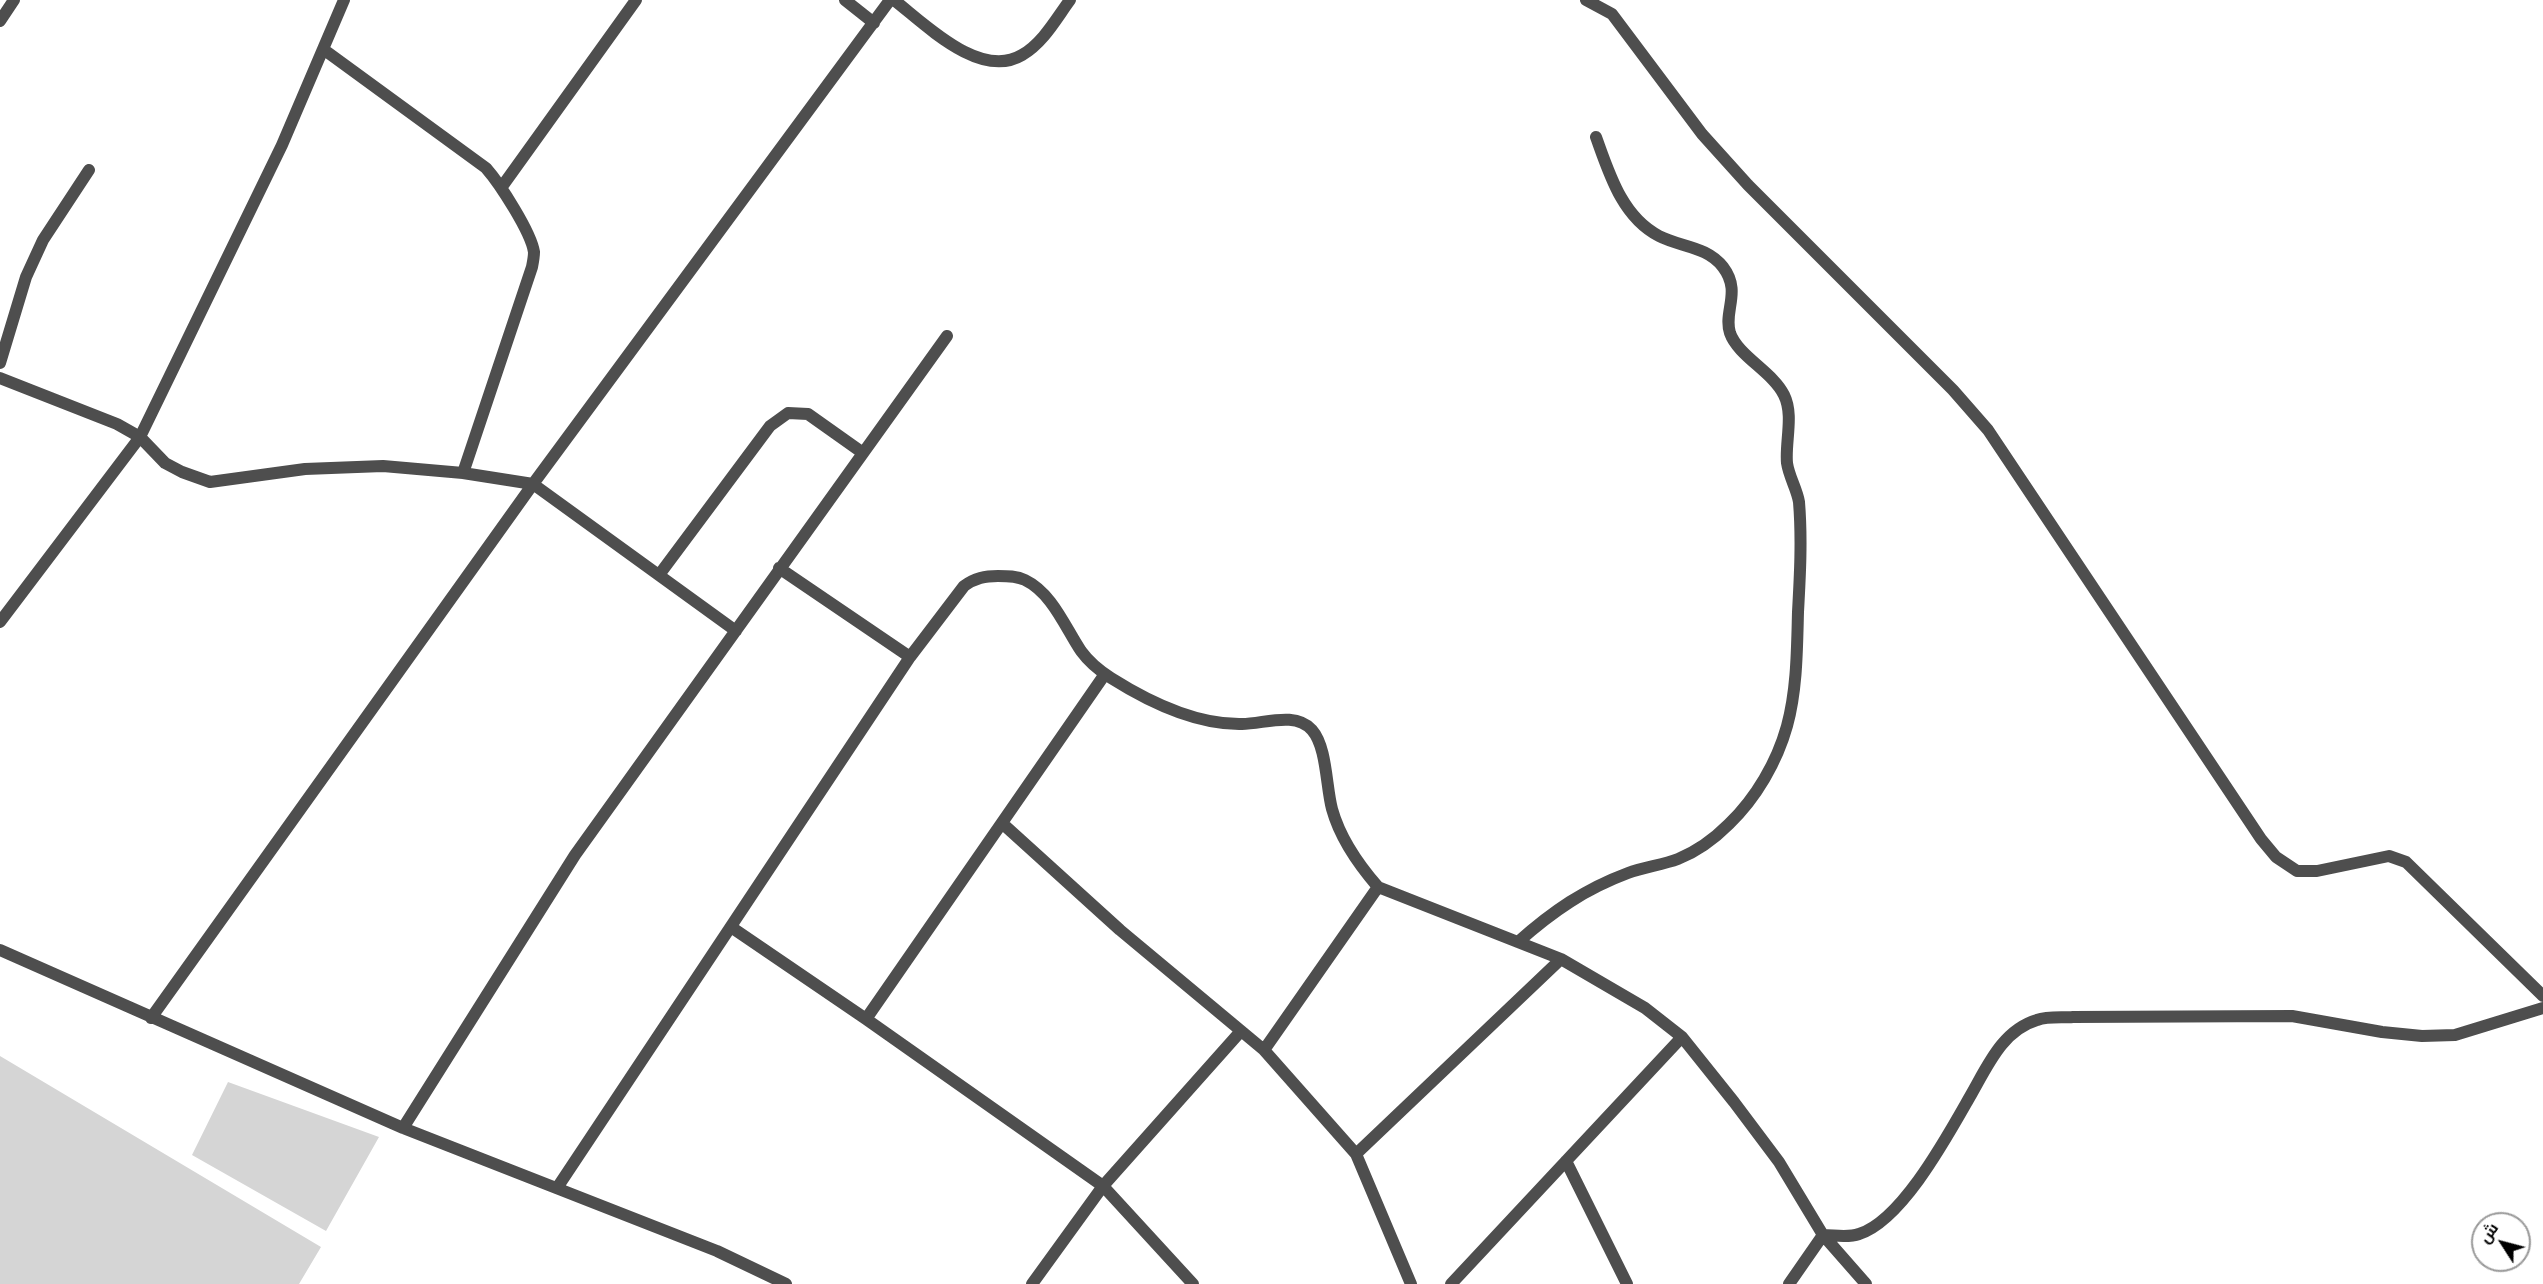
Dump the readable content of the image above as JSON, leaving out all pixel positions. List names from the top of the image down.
{
  "north": "top left"
}
